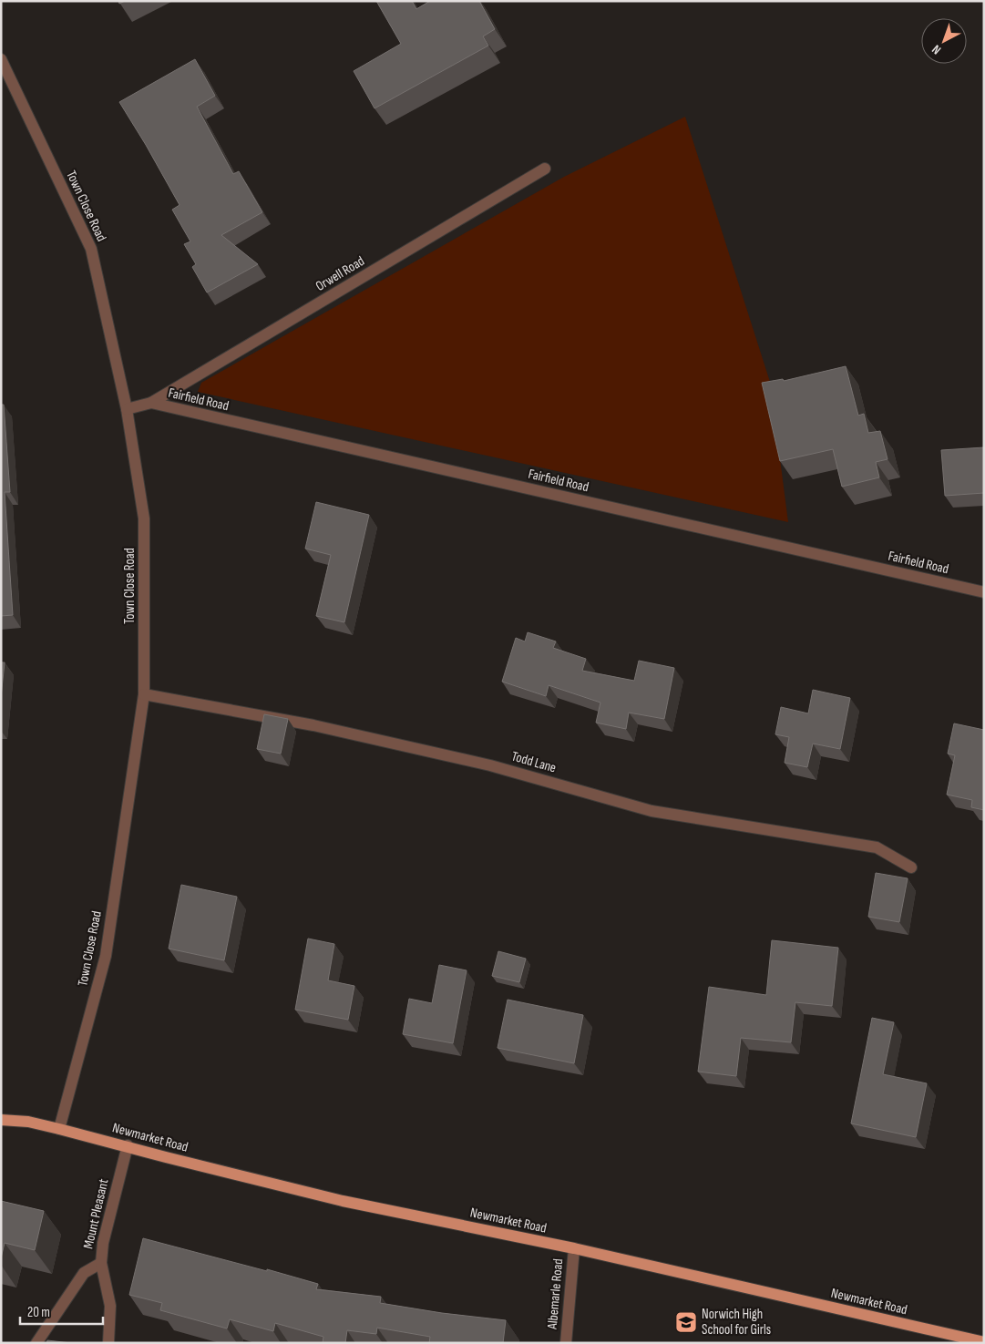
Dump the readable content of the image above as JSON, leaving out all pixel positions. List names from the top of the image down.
{
  "streets": {
    "main road": ["Newmarket Road"],
    "street": [
      "Town Close Road",
      "Orwell Road",
      "Fairfield Road",
      "Todd Lane",
      "Mount Pleasant",
      "Albemarle Road"
    ]
  },
  "crossings": [
    ["Town Close Road", "Fairfield Road"],
    ["Town Close Road", "Todd Lane"],
    ["Town Close Road", "Newmarket Road"],
    ["Orwell Road", "Fairfield Road"],
    ["Newmarket Road", "Mount Pleasant"],
    ["Newmarket Road", "Albemarle Road"]
  ],
  "places": {
    "school or university": ["Norwich High School for Girls"]
  },
  "scale_bar": "20 m",
  "north": "bottom left"
}
